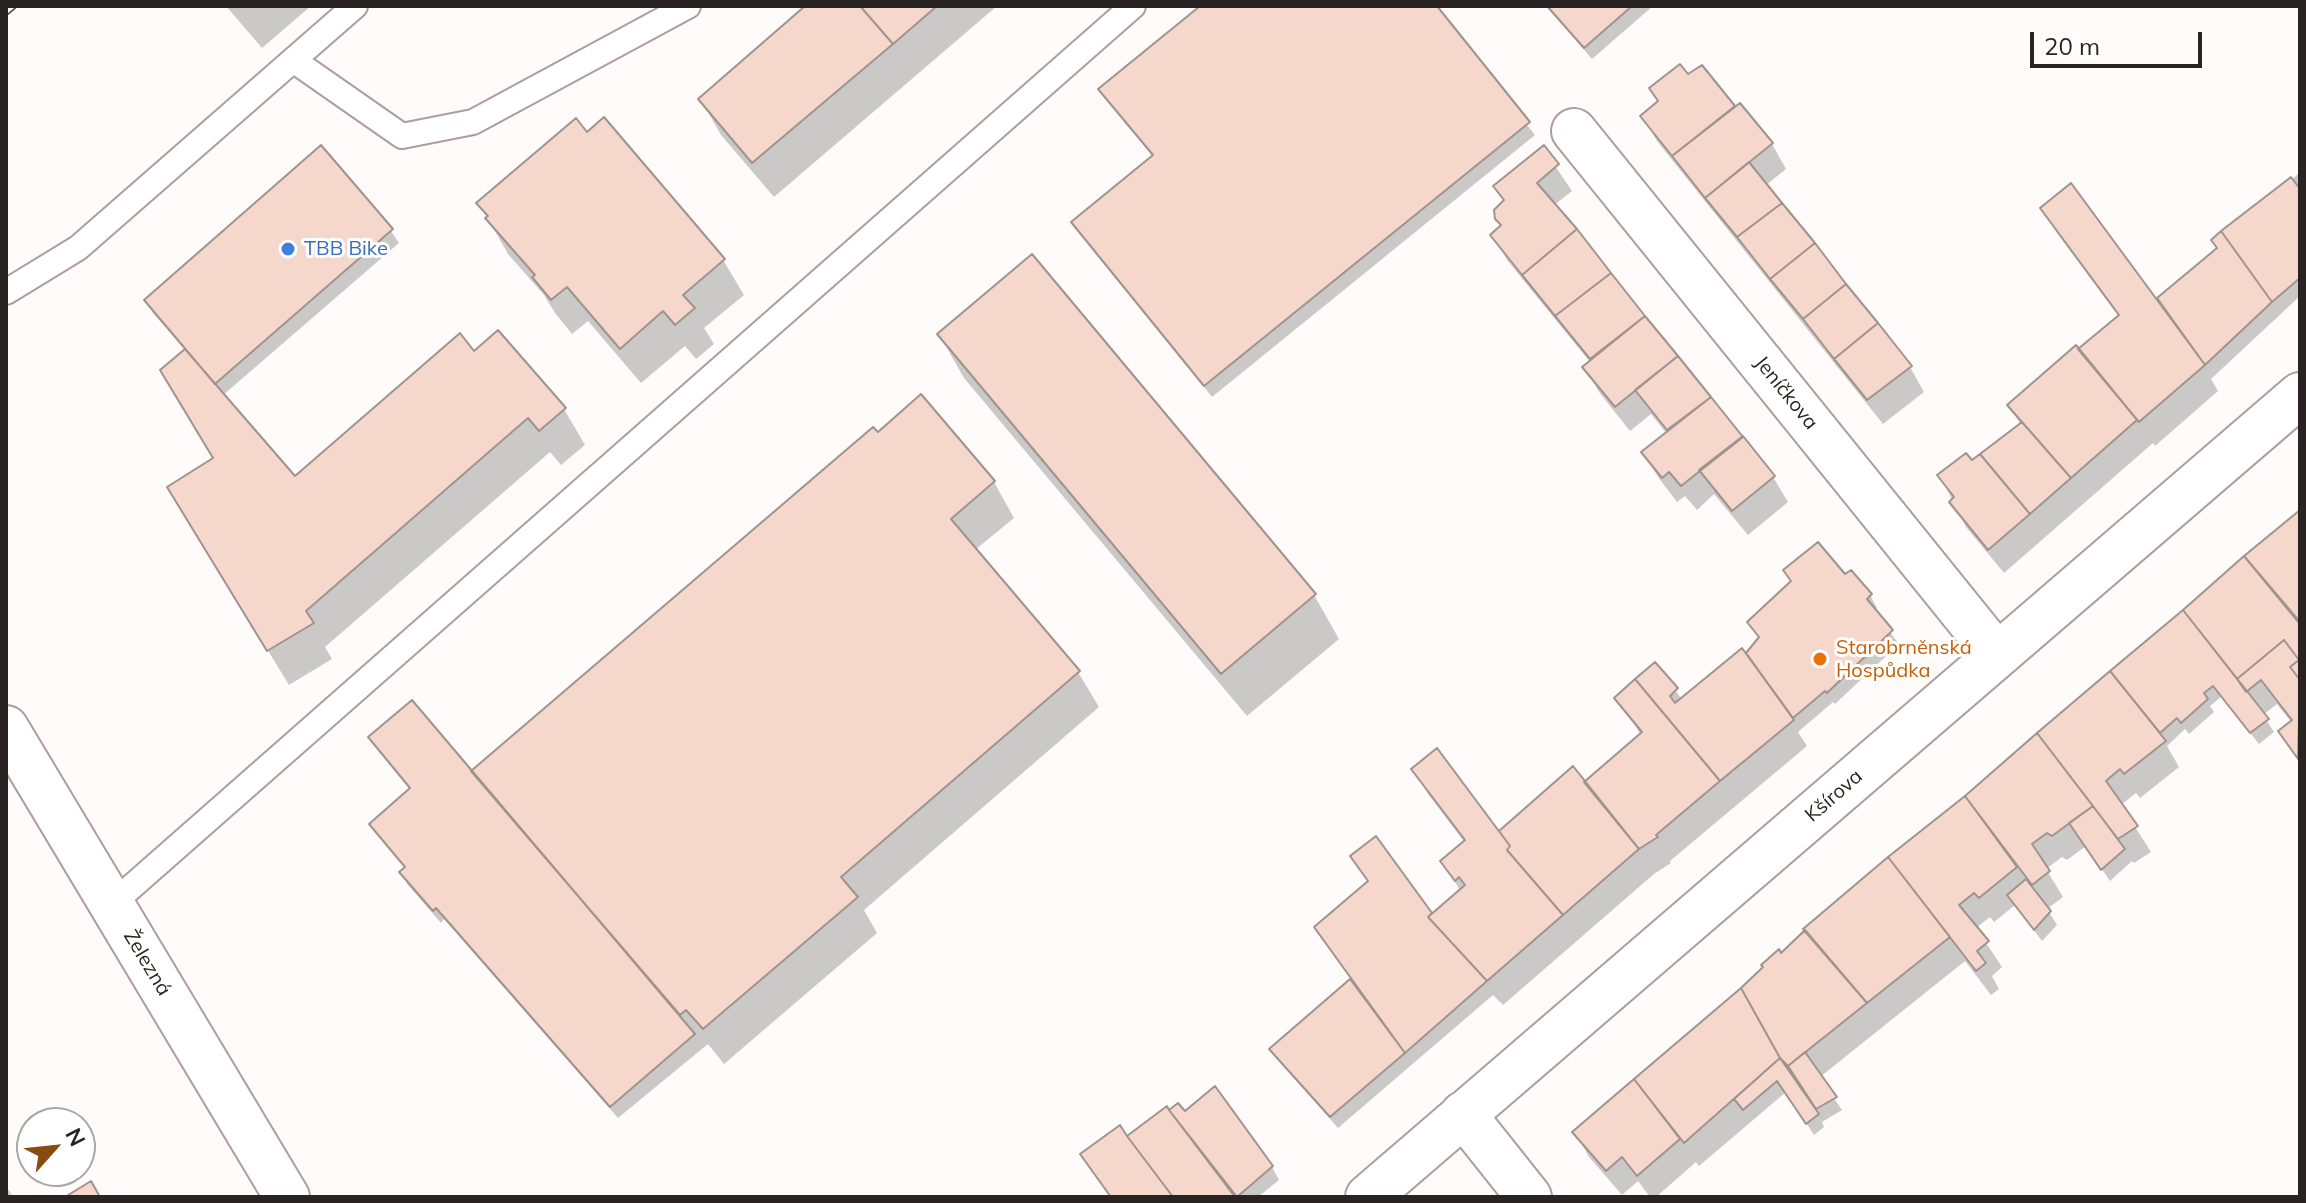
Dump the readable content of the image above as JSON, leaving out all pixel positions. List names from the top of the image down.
{
  "streets": {
    "street": ["Jeníčkova", "Kšírova", "Železná"]
  },
  "crossings": [
    ["Jeníčkova", "Kšírova"]
  ],
  "places": ["TBB Bike", "Starobrněnská Hospůdka"],
  "scale_bar": "20 m",
  "north": "top right"
}
